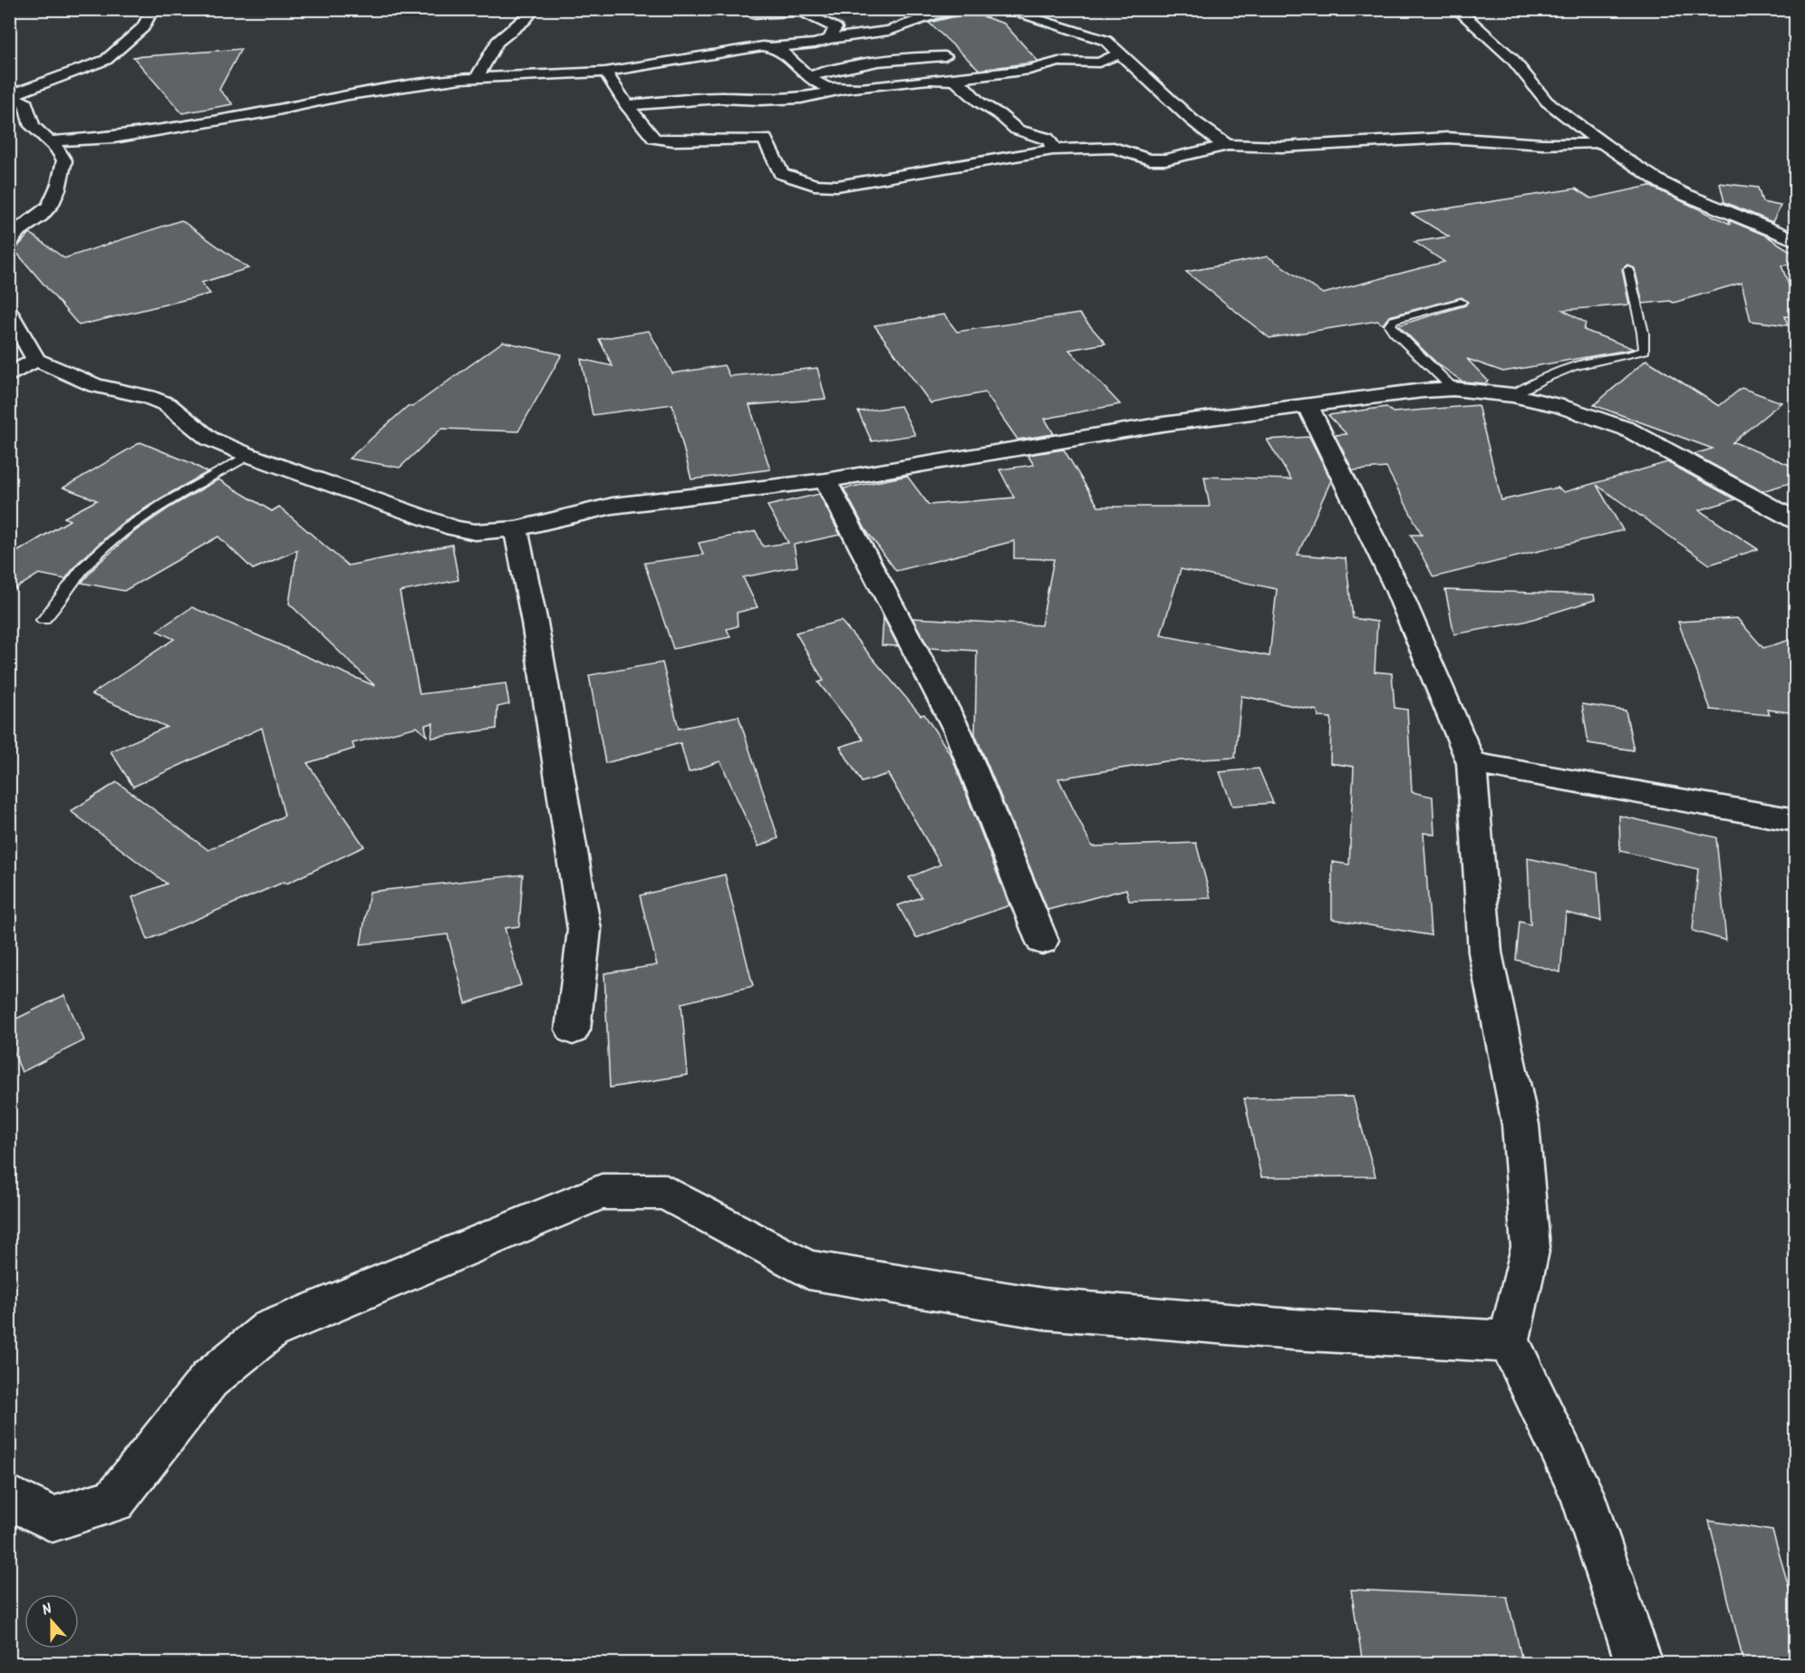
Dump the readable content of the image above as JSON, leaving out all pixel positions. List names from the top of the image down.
{
  "north": "top"
}
